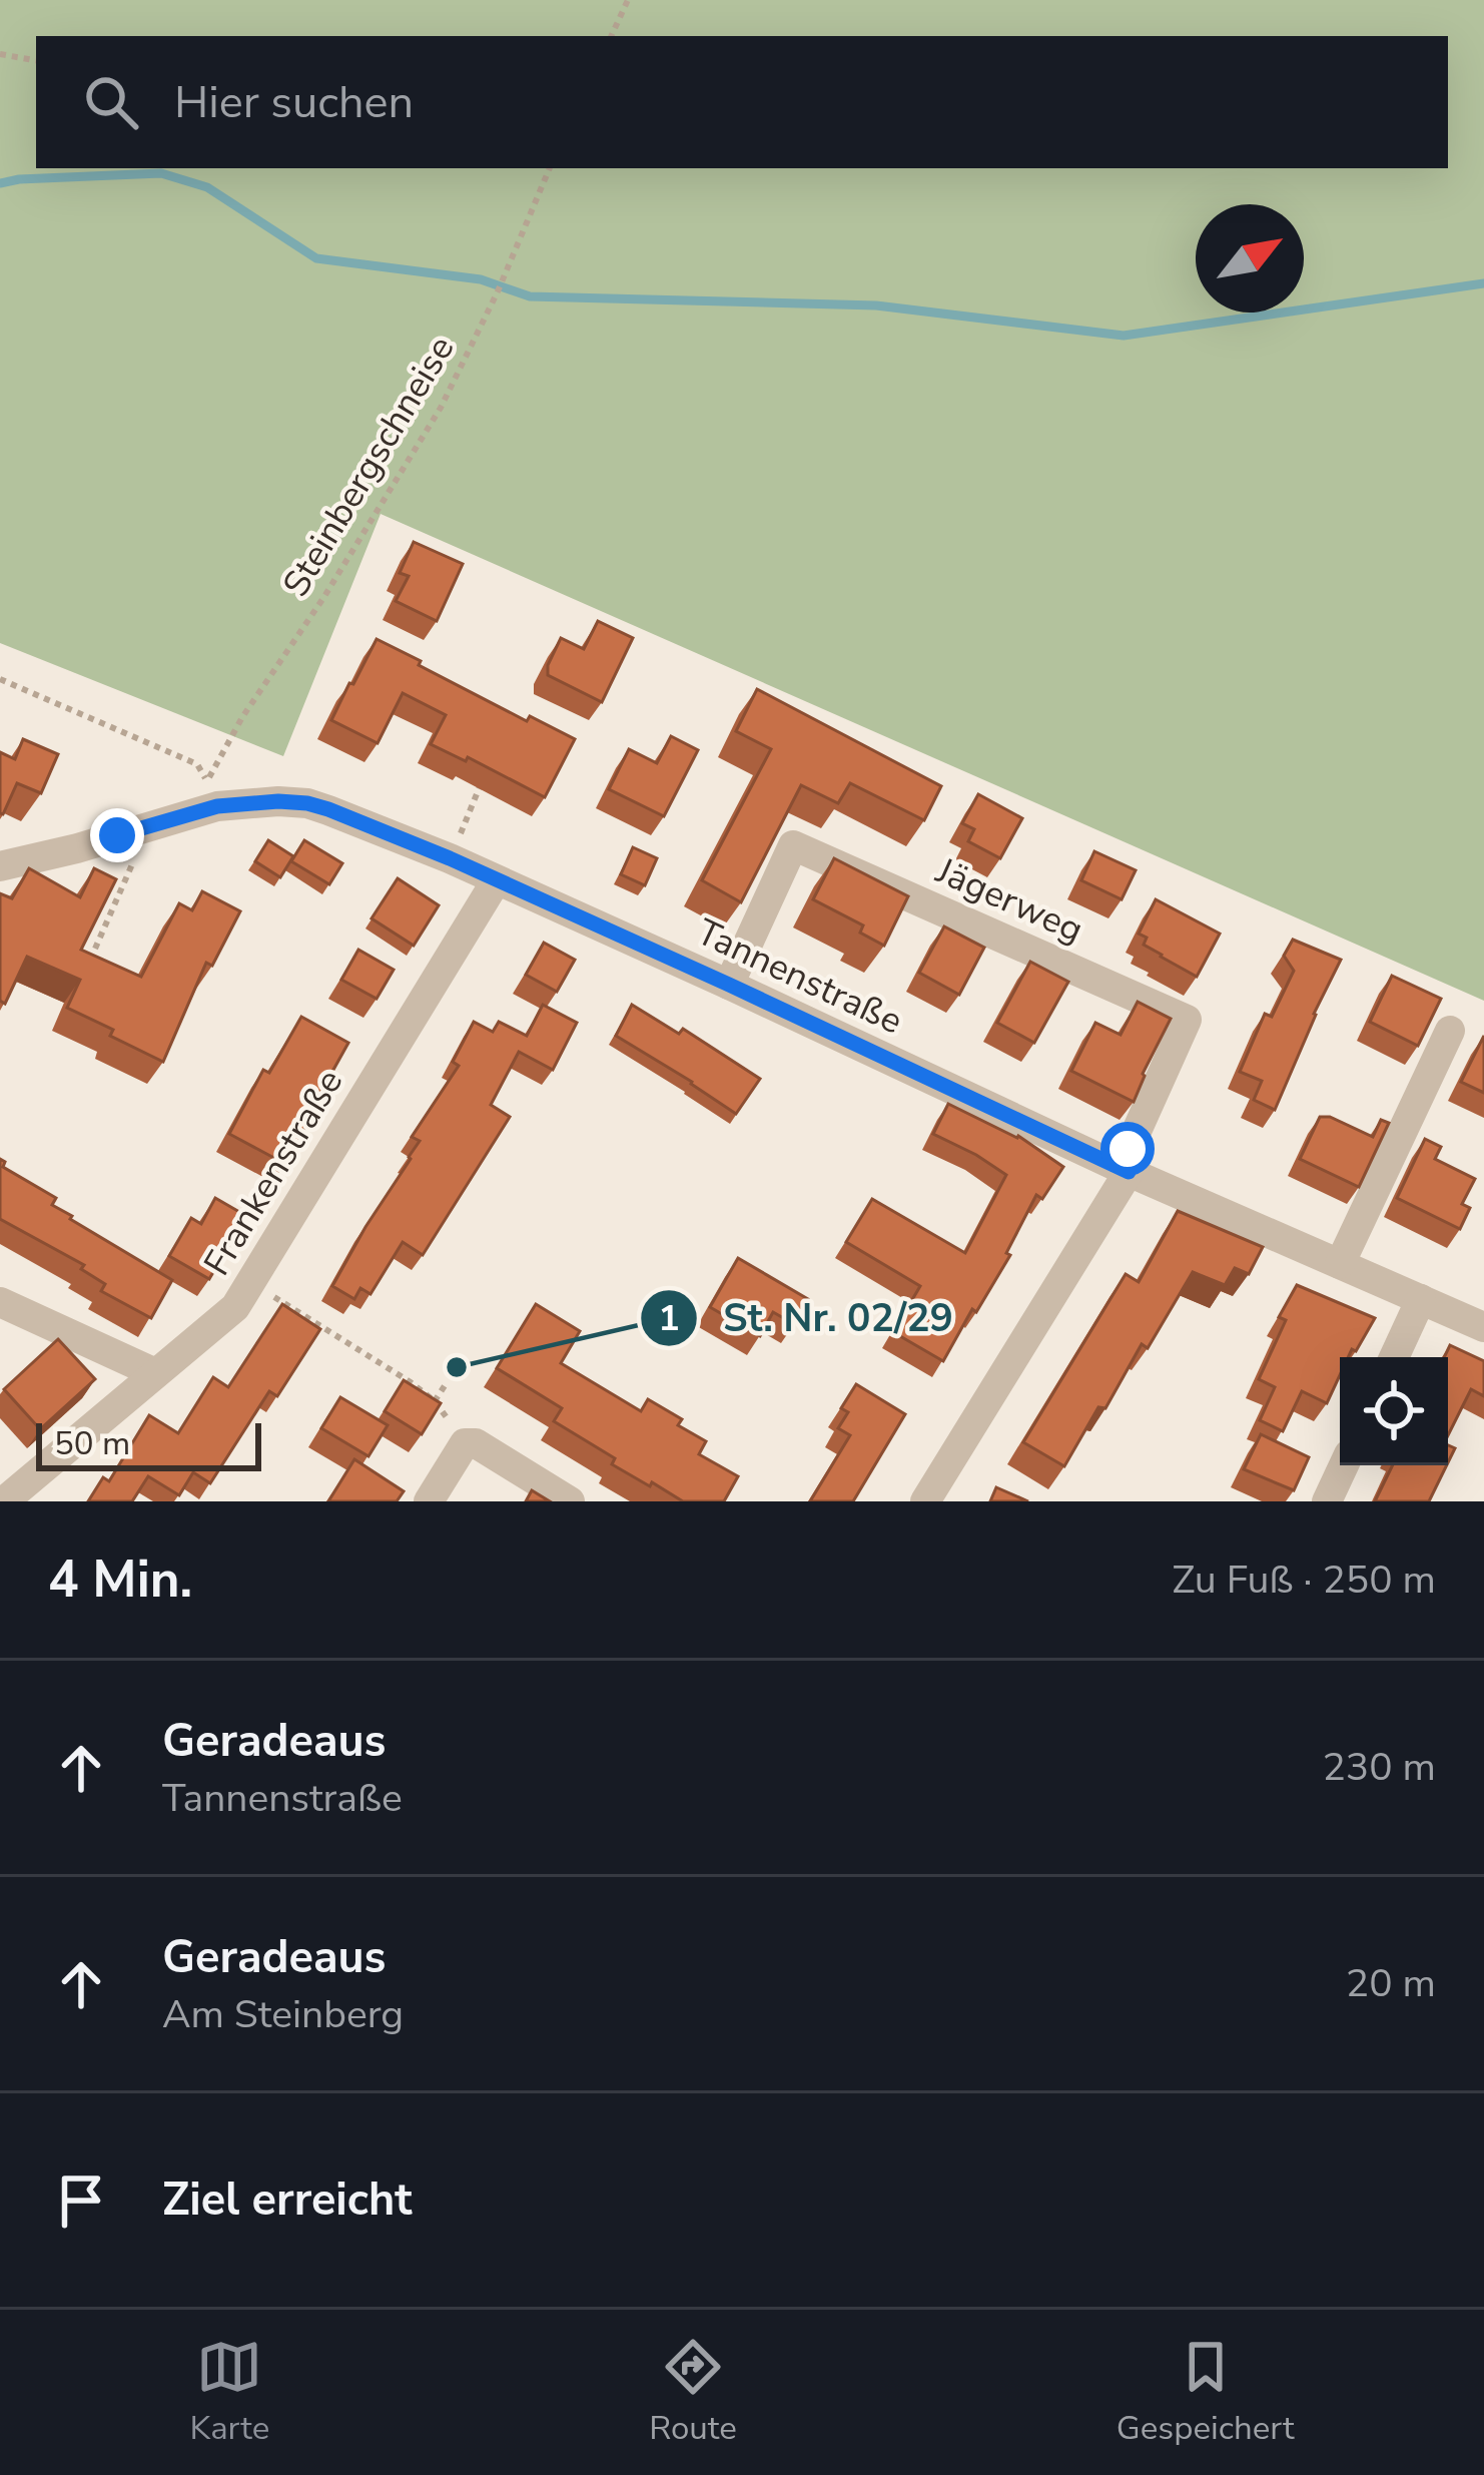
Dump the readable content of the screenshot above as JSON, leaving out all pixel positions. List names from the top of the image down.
{
  "streets": {
    "street": ["Jägerweg", "Tannenstraße", "Frankenstraße"],
    "path": ["Steinbergschneise"]
  },
  "crossings": [
    ["Steinbergschneise", "Tannenstraße"],
    ["Jägerweg", "Tannenstraße"],
    ["Tannenstraße", "Frankenstraße"]
  ],
  "places": ["St. Nr. 02/29"],
  "scale_bar": "50 m",
  "north": "top right",
  "page": {
    "search": "Hier suchen",
    "scale": "50 m",
    "heading": ["4 Min.", "Zu Fuß · 250 m"],
    "list": [
      ["Geradeaus", "Tannenstraße", "230 m"],
      ["Geradeaus", "Am Steinberg", "20 m"],
      "Ziel erreicht"
    ],
    "nav": ["Karte", "Route", "Gespeichert"]
  }
}
